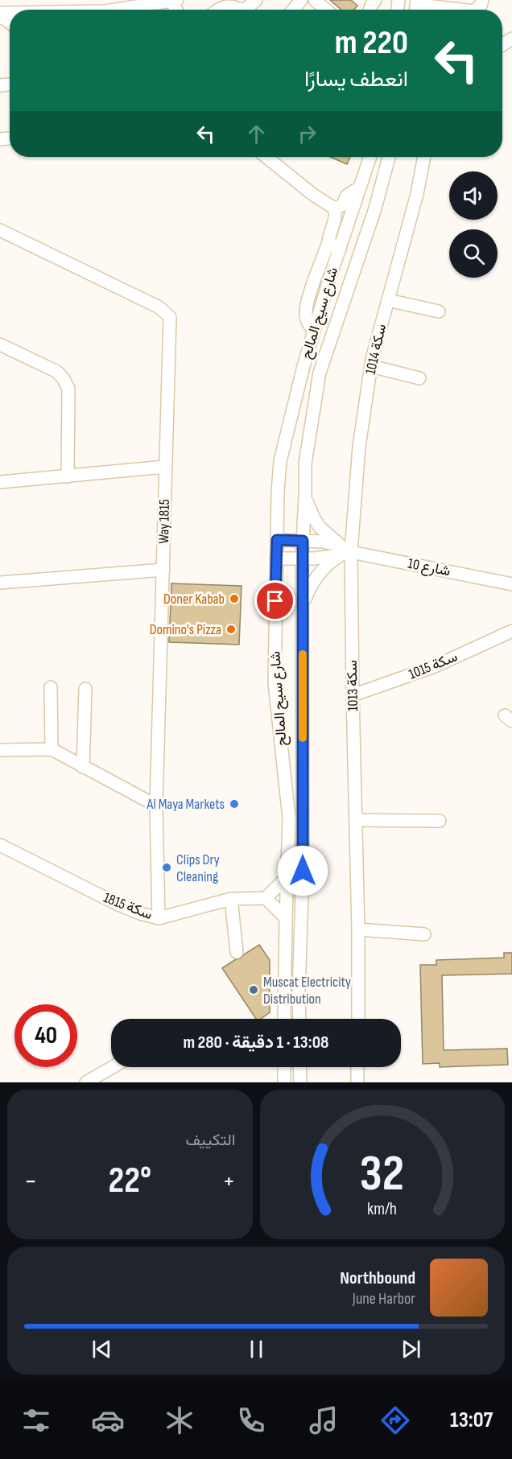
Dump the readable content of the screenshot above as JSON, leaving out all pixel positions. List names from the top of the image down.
{
  "streets": {
    "street": [
      "شارع سيح المالح",
      "سكة 1014",
      "Way 1815",
      "شارع 10",
      "سكة 1015",
      "سكة 1013",
      "سكة 1815"
    ]
  },
  "crossings": [
    ["شارع سيح المالح", "شارع 10"],
    ["سكة 1014", "شارع 10"],
    ["سكة 1014", "سكة 1013"],
    ["Way 1815", "سكة 1815"],
    ["شارع 10", "سكة 1013"],
    ["سكة 1015", "سكة 1013"]
  ],
  "places": [
    "Doner Kabab",
    "Domino's Pizza",
    "Al Maya Markets",
    "Clips Dry Cleaning",
    "Muscat Electricity Distribution"
  ],
  "page": {
    "turn": ["220 m", "انعطف يسارًا"],
    "limit": "40",
    "trip": "13:08 · 1 دقيقة · 280 m",
    "tile": "التكييف",
    "heat": ["−", "22°", "+"],
    "song": ["Northbound", "June Harbor"],
    "tabs": "13:07",
    "gauge": ["32", "km/h"]
  }
}
